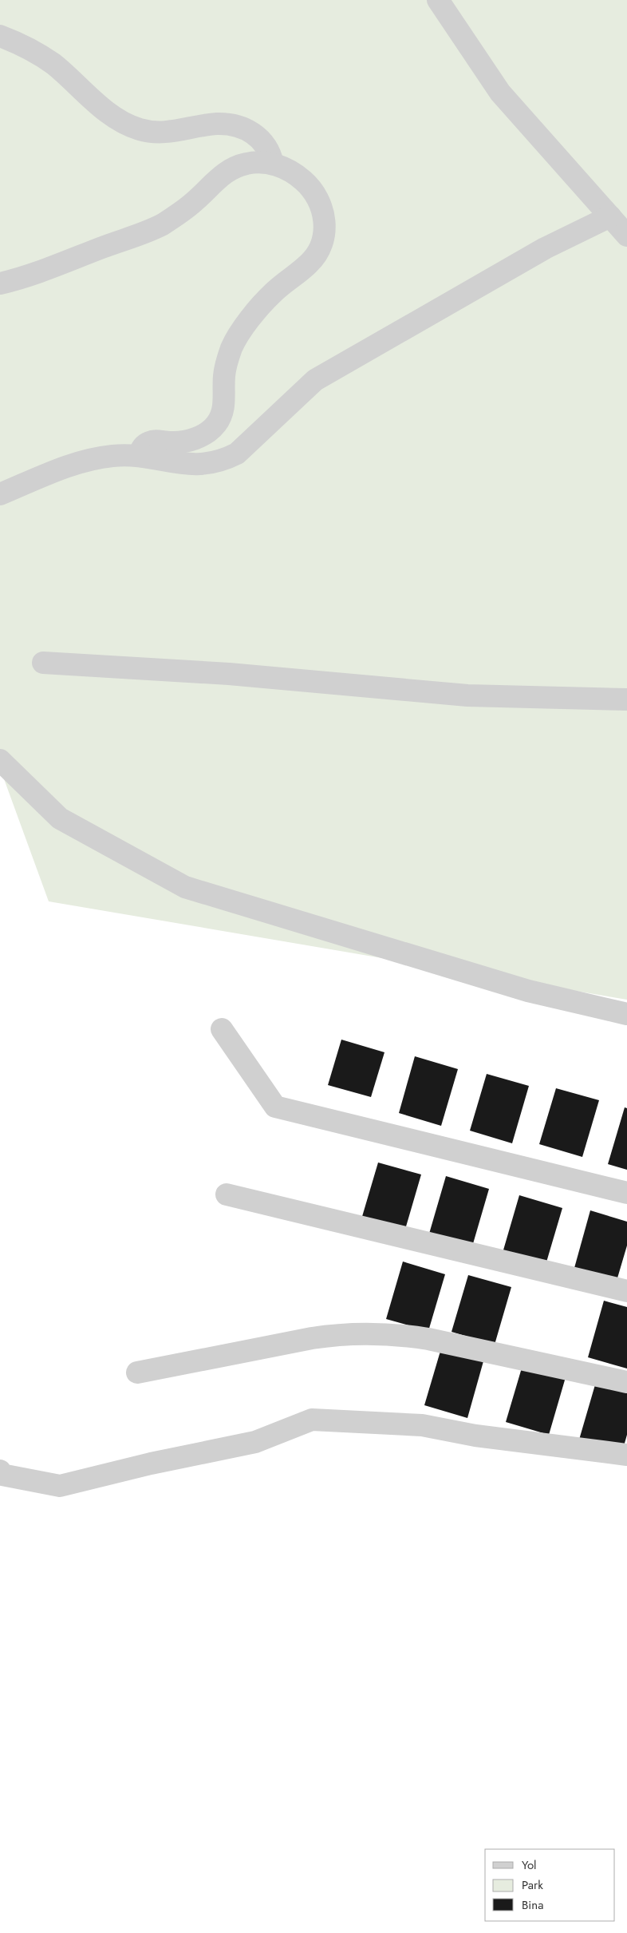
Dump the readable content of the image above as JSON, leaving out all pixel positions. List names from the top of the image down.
{
  "legend": ["Yol", "Park", "Bina"]
}
